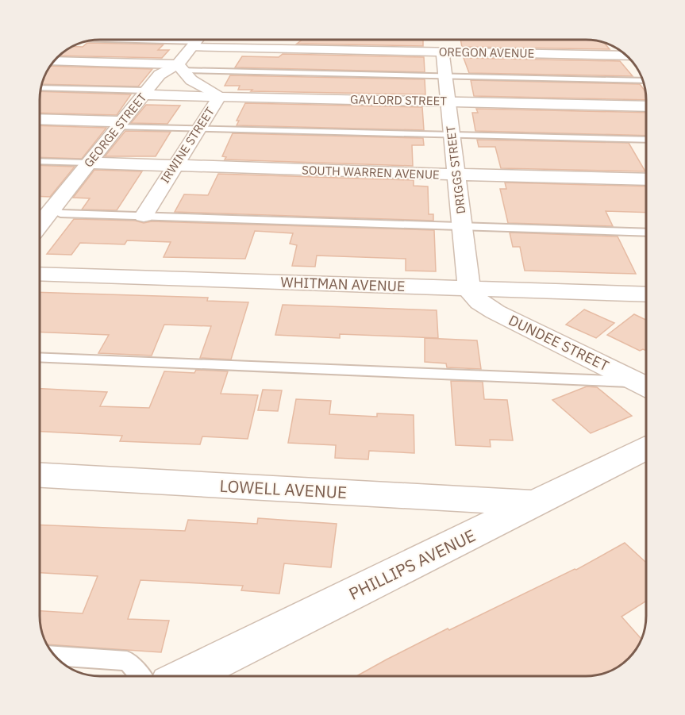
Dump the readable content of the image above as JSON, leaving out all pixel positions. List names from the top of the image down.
{
  "streets": {
    "street": [
      "OREGON AVENUE",
      "GAYLORD STREET",
      "GEORGE STREET",
      "IRWINE STREET",
      "DRIGGS STREET",
      "SOUTH WARREN AVENUE",
      "WHITMAN AVENUE",
      "DUNDEE STREET",
      "LOWELL AVENUE",
      "PHILLIPS AVENUE"
    ]
  },
  "crossings": [
    ["OREGON AVENUE", "GEORGE STREET"],
    ["OREGON AVENUE", "DRIGGS STREET"],
    ["GAYLORD STREET", "GEORGE STREET"],
    ["GAYLORD STREET", "IRWINE STREET"],
    ["GAYLORD STREET", "DRIGGS STREET"],
    ["GEORGE STREET", "IRWINE STREET"],
    ["GEORGE STREET", "SOUTH WARREN AVENUE"],
    ["IRWINE STREET", "SOUTH WARREN AVENUE"],
    ["DRIGGS STREET", "SOUTH WARREN AVENUE"],
    ["DRIGGS STREET", "WHITMAN AVENUE"],
    ["DRIGGS STREET", "DUNDEE STREET"],
    ["WHITMAN AVENUE", "DUNDEE STREET"],
    ["LOWELL AVENUE", "PHILLIPS AVENUE"]
  ]
}
